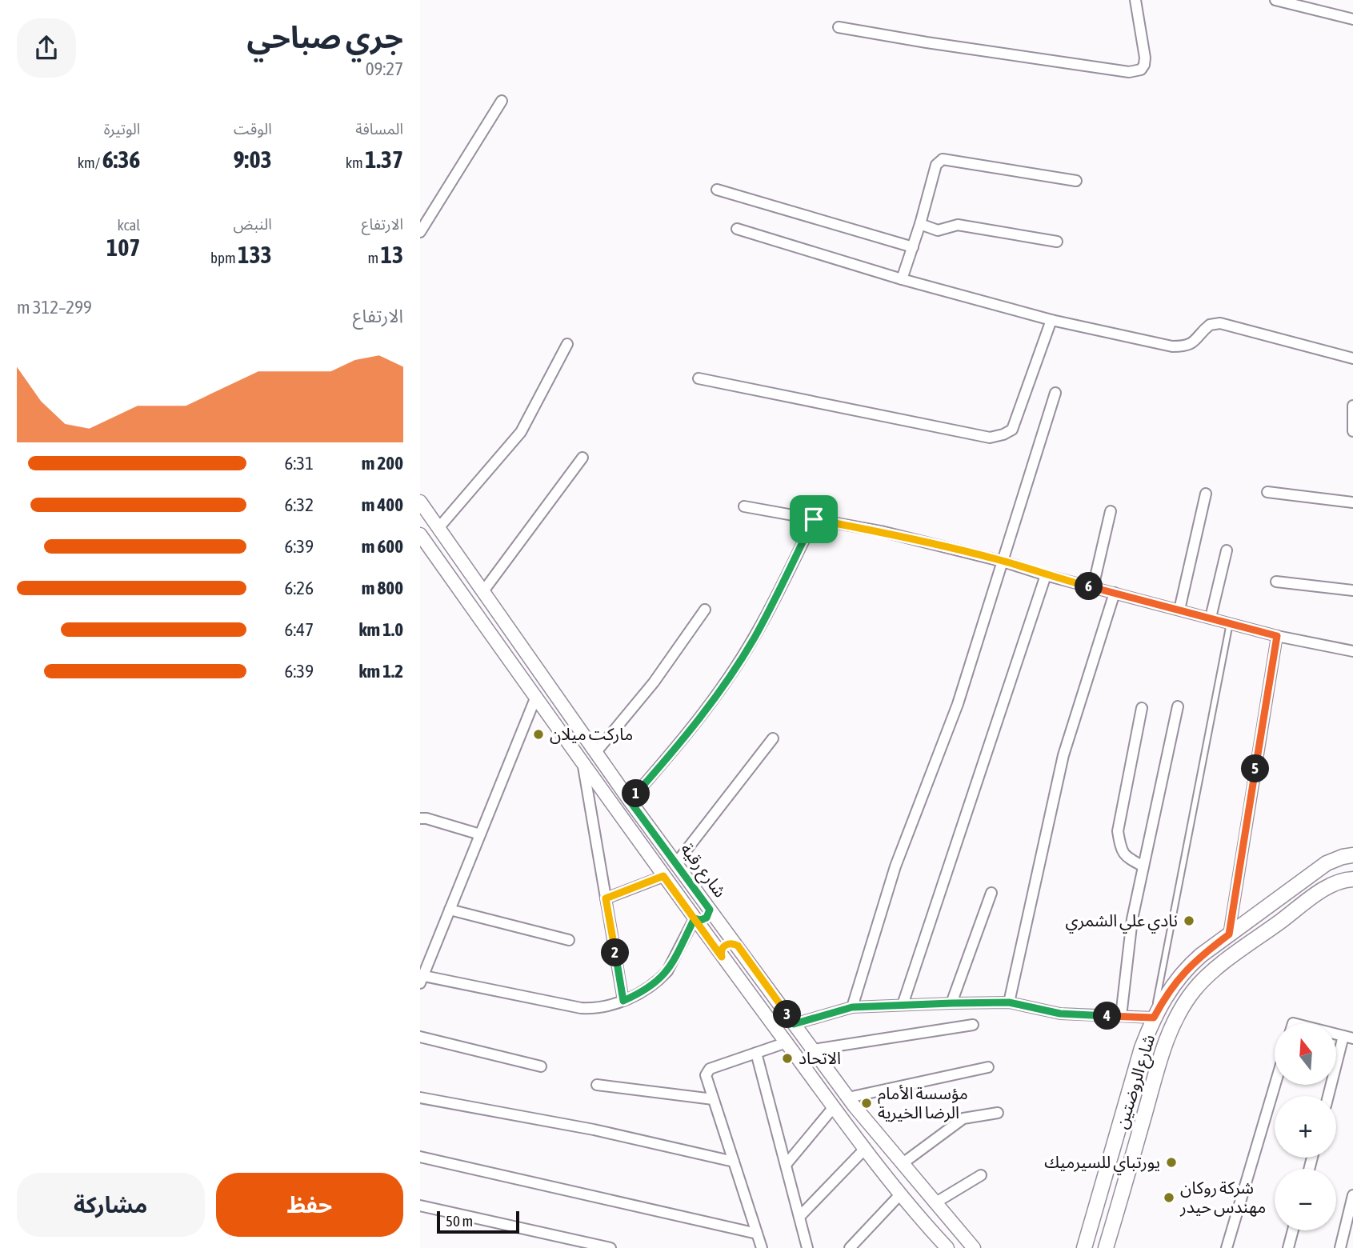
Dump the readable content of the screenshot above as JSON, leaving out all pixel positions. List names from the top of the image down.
{
  "streets": {
    "main road": ["شارع الروضتين"],
    "street": ["شارع رقية"]
  },
  "places": [
    "ماركت ميلان",
    "نادي علي الشمري",
    "الاتحاد",
    "مؤسسة الأمام الرضا الخيرية",
    "يورتباي للسيرميك",
    "شركة روكان مهندس حيدر"
  ],
  "scale_bar": "50 m",
  "north": "top",
  "page": {
    "heading": ["جري صباحي", "09:27"],
    "stats": [
      ["المسافة", "1.37 km"],
      ["الوقت", "9:03"],
      ["الوتيرة", "6:36 /km"],
      ["الارتفاع", "13 m"],
      ["النبض", "133 bpm"],
      ["kcal", "107"]
    ],
    "chart": ["الارتفاع", "299–312 m"],
    "list": [
      {
        "name": "200 m",
        "note": "6:31"
      },
      {
        "name": "400 m",
        "note": "6:32"
      },
      {
        "name": "600 m",
        "note": "6:39"
      },
      {
        "name": "800 m",
        "note": "6:26"
      },
      {
        "name": "1.0 km",
        "note": "6:47"
      },
      {
        "name": "1.2 km",
        "note": "6:39"
      }
    ],
    "pins": [
      "6",
      "5",
      "1",
      "2",
      "3",
      "4"
    ],
    "map_buttons": ["+", "−"],
    "buttons": ["حفظ", "مشاركة"],
    "scale": "50 m"
  }
}
